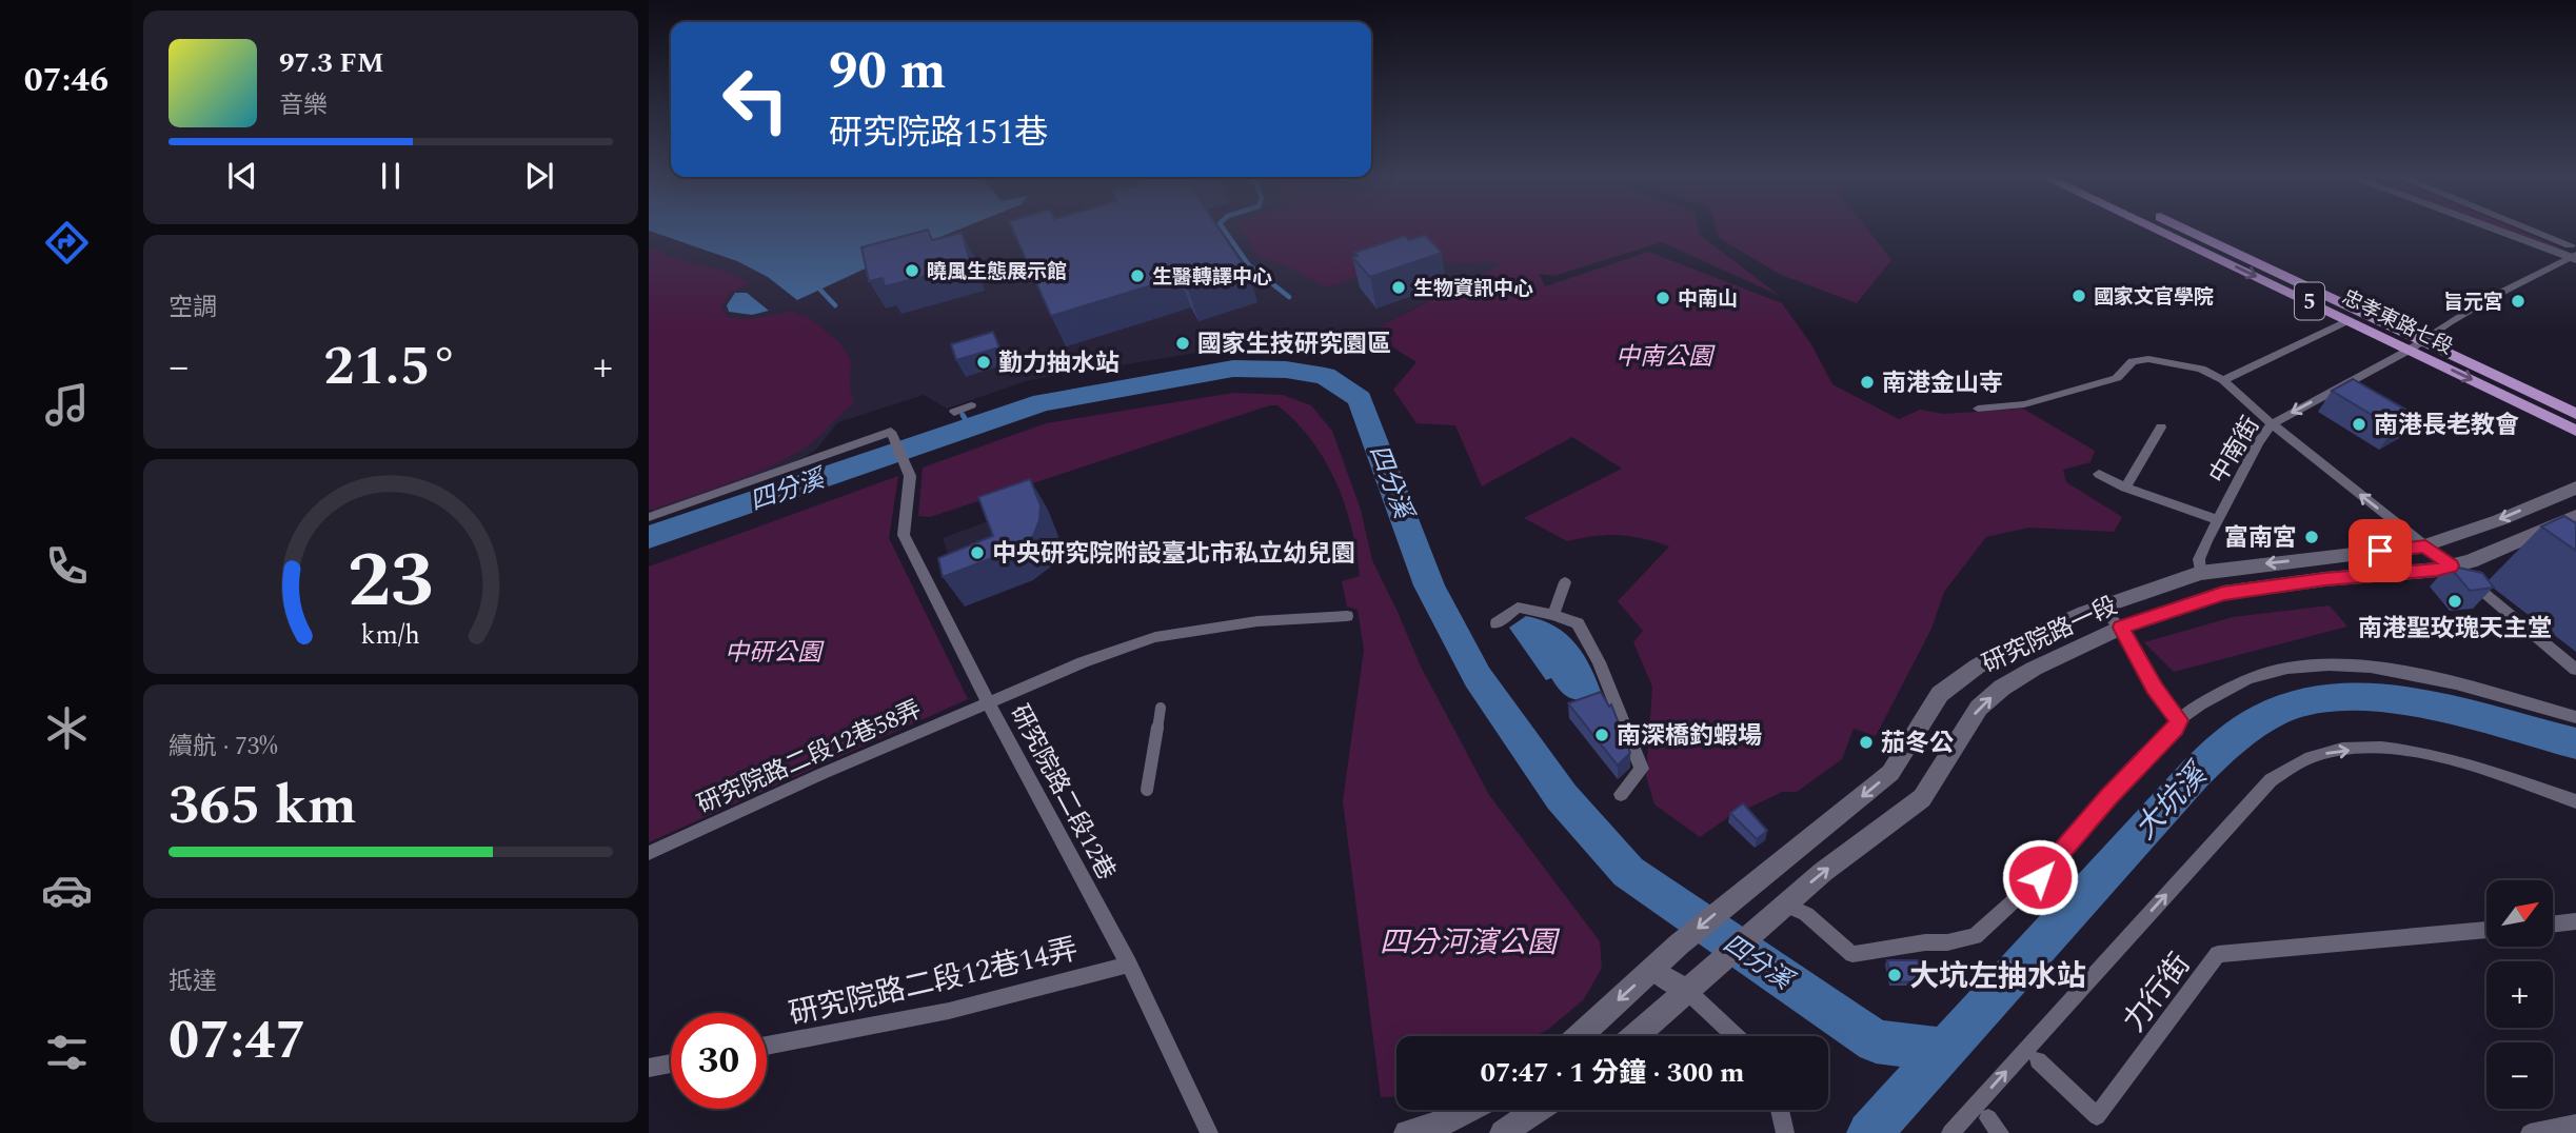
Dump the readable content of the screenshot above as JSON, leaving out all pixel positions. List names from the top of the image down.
{
  "streets": {
    "main road": ["5", "忠孝東路七段", "研究院路一段"],
    "street": [
      "中南街",
      "研究院路二段12巷58弄",
      "研究院路二段12巷",
      "研究院路二段12巷14弄",
      "力行街"
    ]
  },
  "crossings": [
    ["忠孝東路七段", "中南街"],
    ["中南街", "研究院路一段"],
    ["研究院路二段12巷58弄", "研究院路二段12巷"],
    ["研究院路二段12巷", "研究院路二段12巷14弄"]
  ],
  "water": ["四分溪", "大坑溪"],
  "parks": ["中南公園", "中研公園", "四分河濱公園"],
  "places": [
    "曉風生態展示館",
    "生醫轉譯中心",
    "生物資訊中心",
    "國家文官學院",
    "中南山",
    "旨元宮",
    "國家生技研究園區",
    "勤力抽水站",
    "南港金山寺",
    "南港長老教會",
    "富南宮",
    "中央研究院附設臺北市私立幼兒園",
    "南港聖玫瑰天主堂",
    "南深橋釣蝦場",
    "茄冬公",
    "大坑左抽水站"
  ],
  "north": "top right",
  "page": {
    "tabs": "07:46",
    "turn": ["90 m", "研究院路151巷"],
    "song": ["97.3 FM", "音樂"],
    "tile": [
      "空調",
      ["續航 · 73%", "365 km"],
      ["抵達", "07:47"]
    ],
    "heat": ["−", "21.5°", "+"],
    "map_buttons": ["+", "−"],
    "limit": "30",
    "trip": "07:47 · 1 分鐘 · 300 m",
    "gauge": ["23", "km/h"]
  }
}
